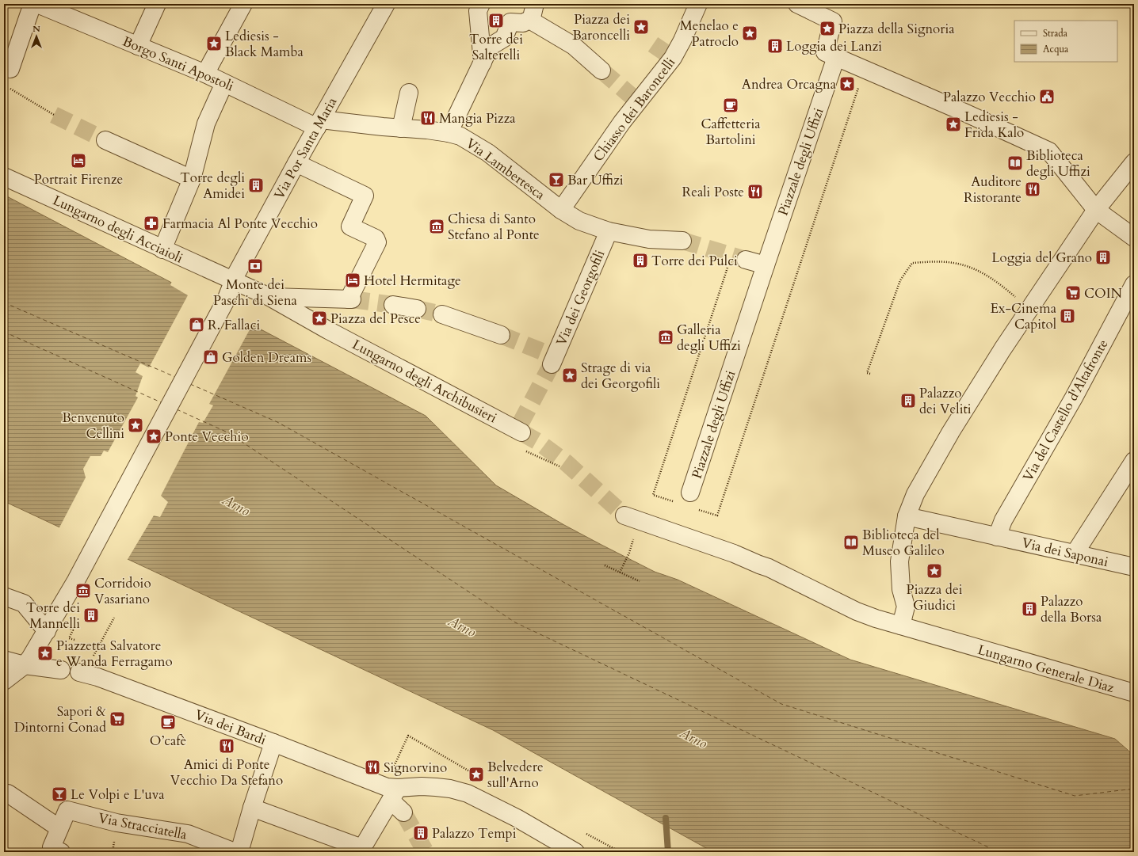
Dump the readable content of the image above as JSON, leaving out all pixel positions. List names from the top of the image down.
{
  "streets": {
    "street": [
      "Borgo Santi Apostoli",
      "Chiasso dei Baroncelli",
      "Via Por Santa Maria",
      "Piazzale degli Uffizi",
      "Via Lambertesca",
      "Lungarno degli Acciaioli",
      "Via dei Georgofili",
      "Lungarno degli Archibusieri",
      "Via del Castello d'Altafronte",
      "Via dei Saponai",
      "Lungarno Generale Diaz",
      "Via dei Bardi",
      "Via Stracciatella"
    ]
  },
  "crossings": [
    ["Borgo Santi Apostoli", "Via Por Santa Maria"],
    ["Borgo Santi Apostoli", "Via Lambertesca"],
    ["Chiasso dei Baroncelli", "Via Lambertesca"],
    ["Via Por Santa Maria", "Via Lambertesca"],
    ["Via Por Santa Maria", "Lungarno degli Acciaioli"],
    ["Via Lambertesca", "Via dei Georgofili"],
    ["Via del Castello d'Altafronte", "Via dei Saponai"]
  ],
  "water": ["Arno"],
  "places": {
    "building": [
      "Torre dei Salterelli",
      "Loggia dei Lanzi",
      "Torre degli Amidei",
      "Loggia del Grano",
      "Torre dei Pulci",
      "Ex-Cinema Capitol",
      "Palazzo dei Veliti",
      "Palazzo della Borsa",
      "Torre dei Mannelli",
      "Palazzo Tempi"
    ],
    "place": [
      "Piazza dei Baroncelli",
      "Piazza della Signoria",
      "Menelao e Patroclo",
      "Lediesis - Black Mamba",
      "Andrea Orcagna",
      "Lediesis - Frida Kalo",
      "Piazza del Pesce",
      "Strage di via dei Georgofili",
      "Benvenuto Cellini",
      "Ponte Vecchio",
      "Piazza dei Giudici",
      "Piazzetta Salvatore e Wanda Ferragamo",
      "Belvedere sull'Arno"
    ],
    "public building": ["Palazzo Vecchio"],
    "cafe": ["Caffetteria Bartolini", "O’cafè"],
    "restaurant": [
      "Mangia Pizza",
      "Auditore Ristorante",
      "Reali Poste",
      "Amici di Ponte Vecchio Da Stefano",
      "Signorvino"
    ],
    "hotel": ["Portrait Firenze", "Hotel Hermitage"],
    "library": ["Biblioteca degli Uffizi", "Biblioteca del Museo Galileo"],
    "bar": ["Bar Uffizi", "Le Volpi e L'uva"],
    "pharmacy": ["Farmacia Al Ponte Vecchio"],
    "museum": ["Chiesa di Santo Stefano al Ponte", "Galleria degli Uffizi", "Corridoio Vasariano"],
    "bank": ["Monte dei Paschi di Siena"],
    "supermarket": ["COIN", "Sapori & Dintorni Conad"],
    "shop": ["R. Fallaci", "Golden Dreams"]
  },
  "legend": ["Strada", "Acqua"],
  "north": "top"
}
